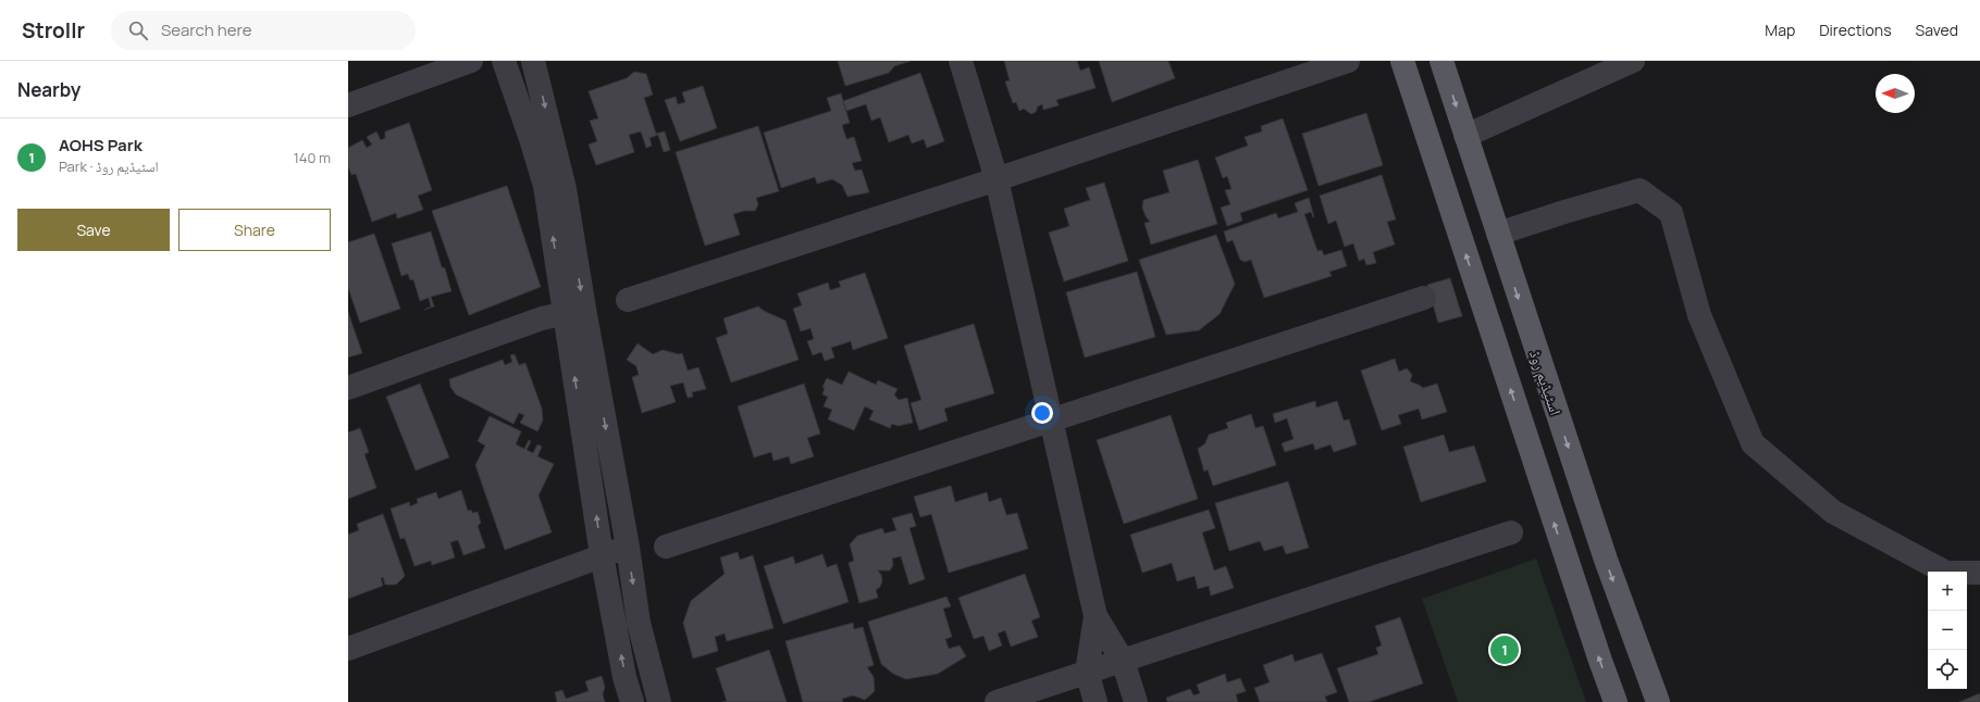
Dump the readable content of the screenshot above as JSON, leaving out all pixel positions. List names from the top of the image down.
{
  "streets": {
    "main road": ["اسٹیڈیم روڈ"]
  },
  "north": "left",
  "page": {
    "header": "Strollr",
    "search": "Search here",
    "nav": ["Map", "Directions", "Saved"],
    "heading": "Nearby",
    "list": [
      {
        "mark": "1",
        "name": "AOHS Park",
        "note": "Park · اسٹیڈیم روڈ",
        "value": "140 m"
      }
    ],
    "buttons": ["Save", "Share"],
    "map_buttons": ["+", "−"],
    "pins": "1"
  }
}
